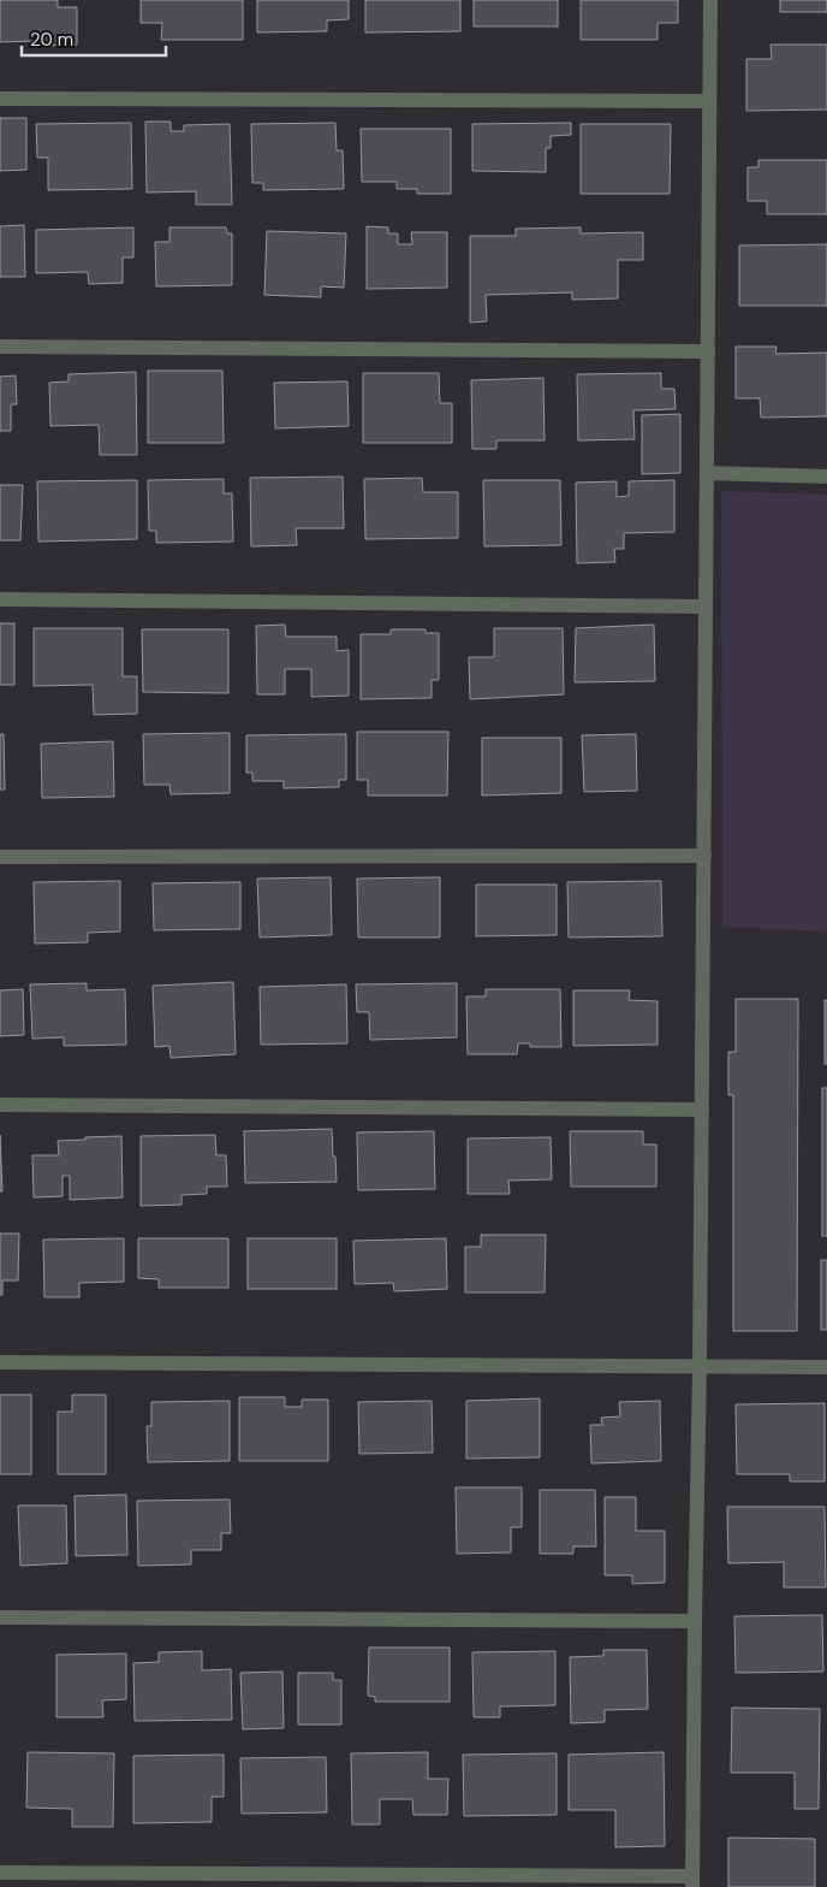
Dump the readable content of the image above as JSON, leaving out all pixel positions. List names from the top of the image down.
{
  "scale_bar": "20 m"
}
